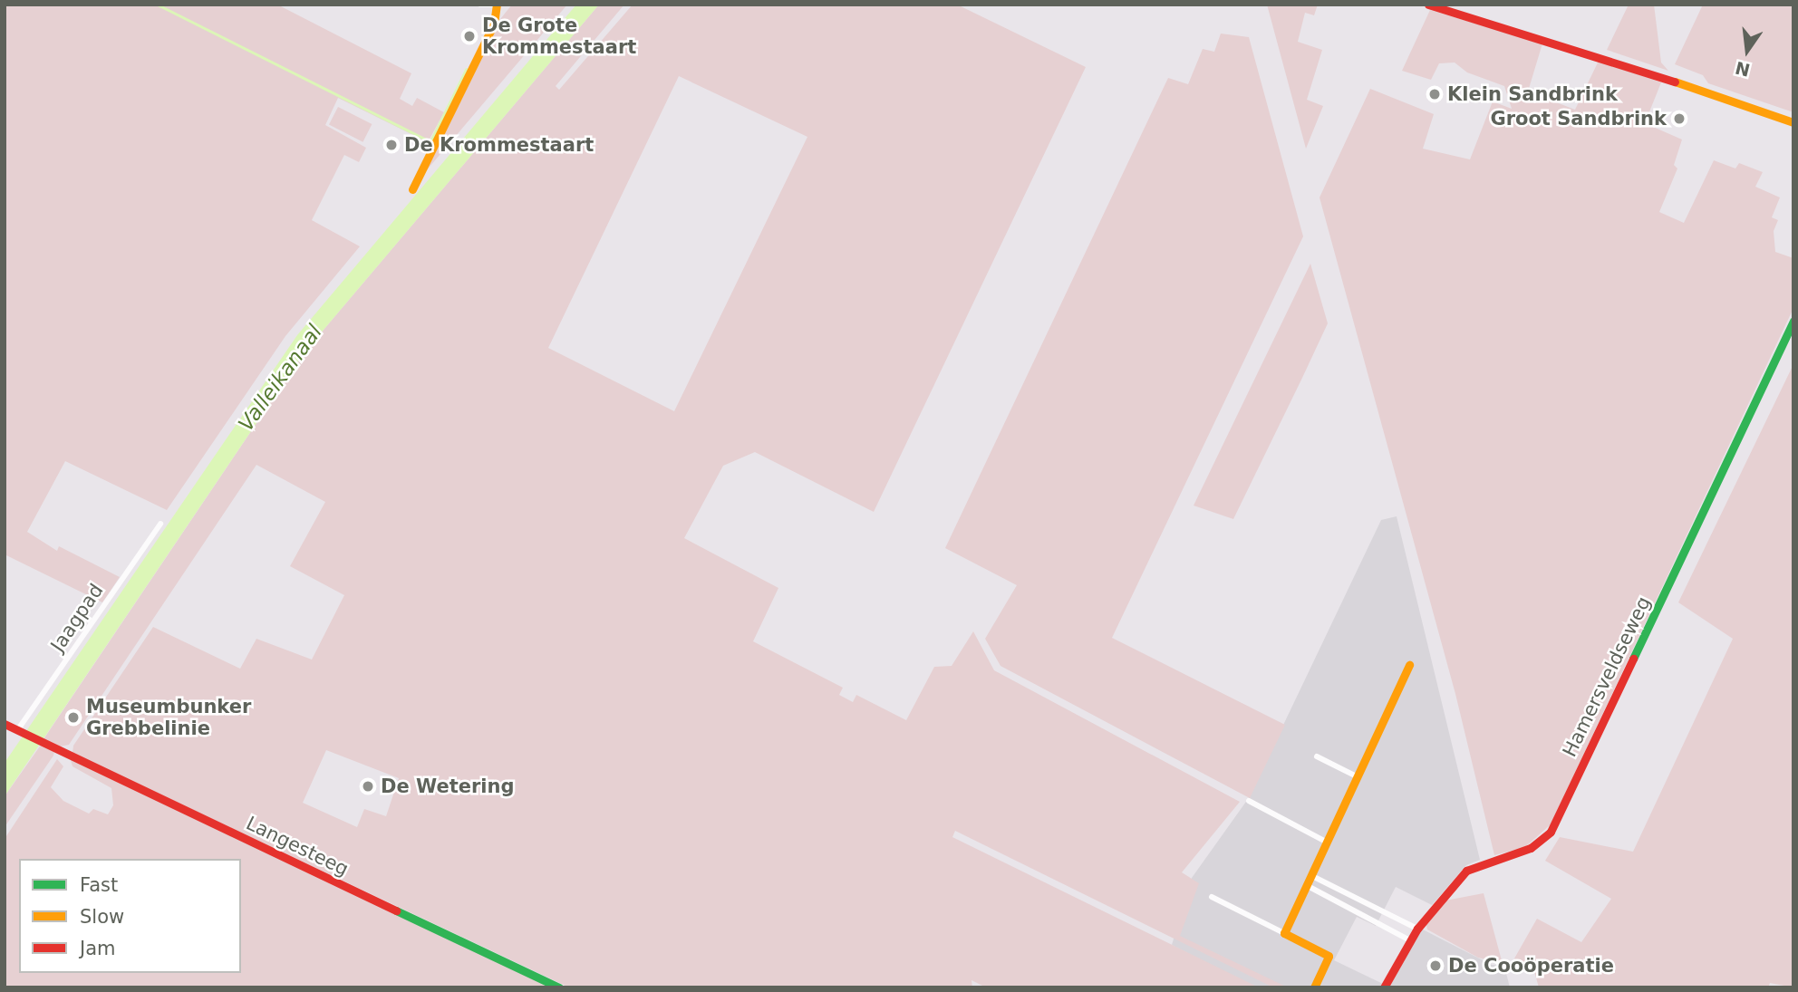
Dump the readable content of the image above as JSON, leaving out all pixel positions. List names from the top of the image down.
{
  "streets": {
    "street": ["Jaagpad", "Hamersveldseweg", "Langesteeg"]
  },
  "crossings": [
    ["Jaagpad", "Langesteeg"]
  ],
  "water": ["Valleikanaal"],
  "places": [
    "De Grote Krommestaart",
    "Klein Sandbrink",
    "Groot Sandbrink",
    "De Krommestaart",
    "Museumbunker Grebbelinie",
    "De Wetering",
    "De Cooöperatie"
  ],
  "legend": ["Fast", "Slow", "Jam"],
  "north": "bottom"
}
